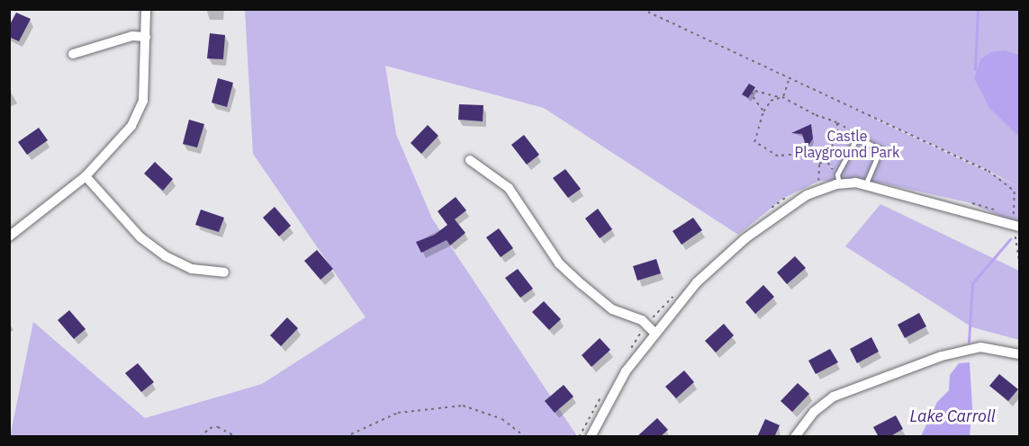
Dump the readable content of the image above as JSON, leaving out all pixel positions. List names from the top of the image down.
{
  "water": ["Lake Carroll"],
  "parks": ["Castle Playground Park"]
}
